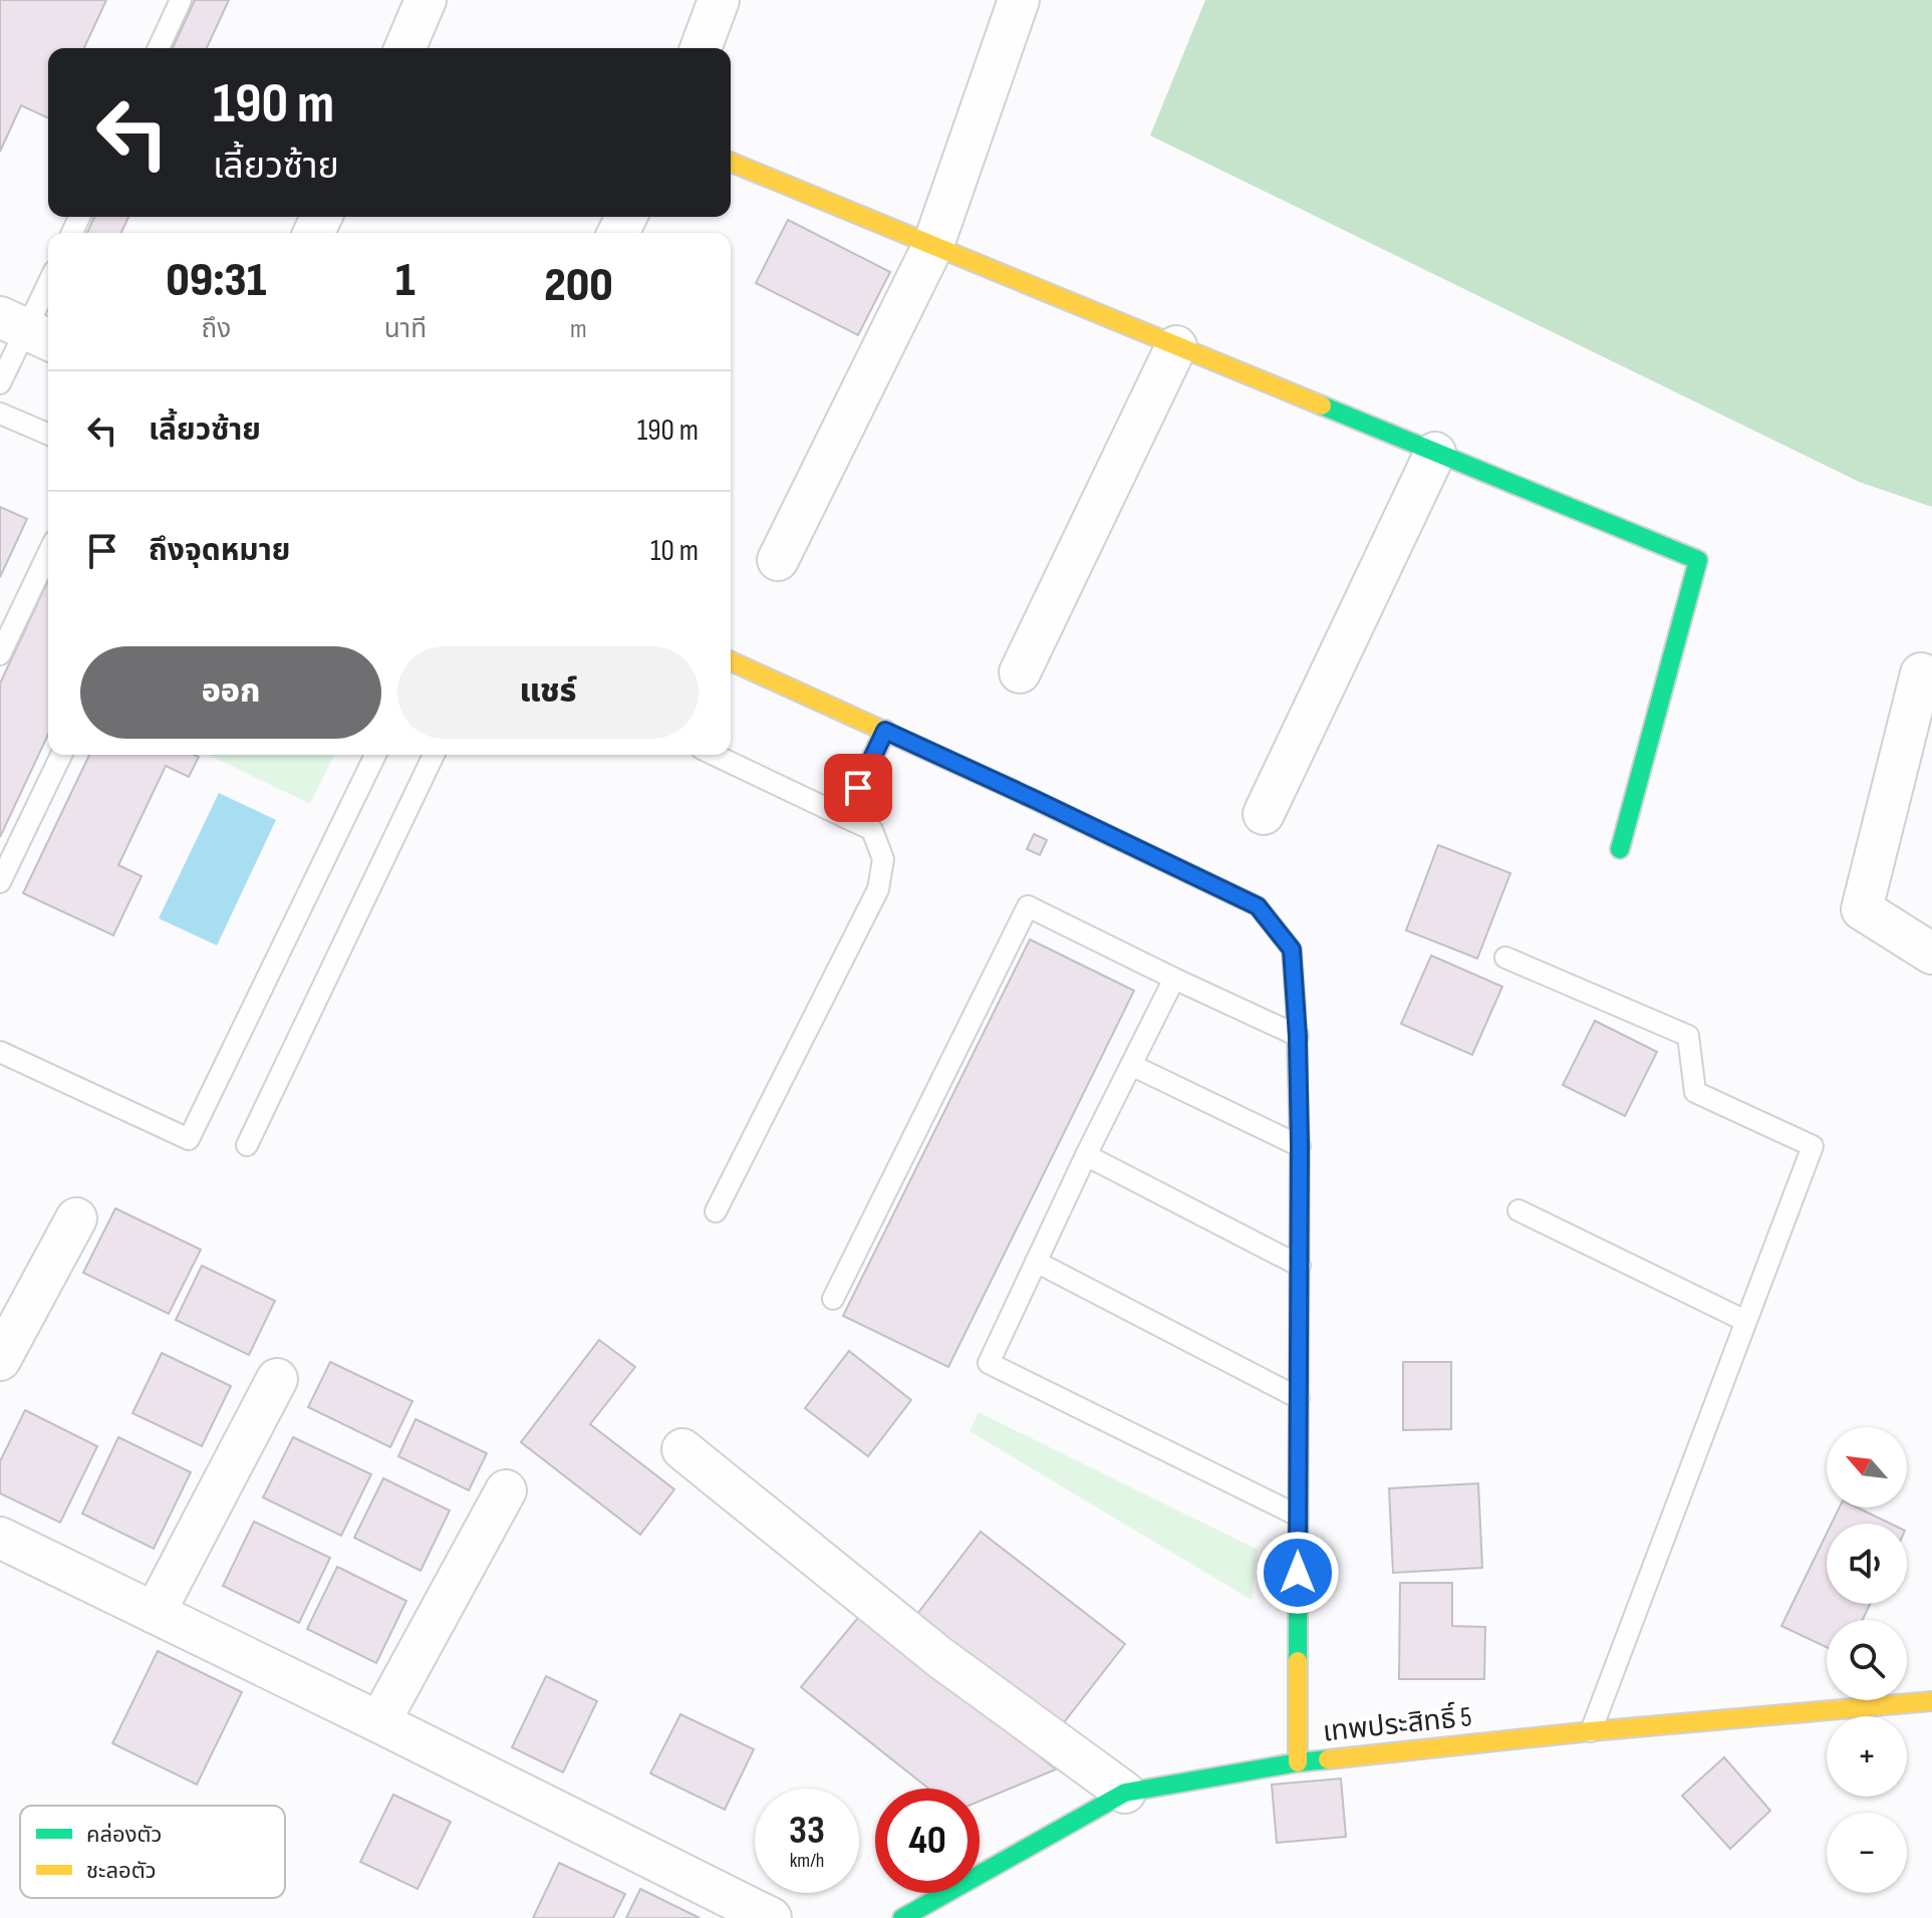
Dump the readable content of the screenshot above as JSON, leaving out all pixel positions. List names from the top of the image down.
{
  "streets": {
    "street": ["เทพประสิทธิ์ 5"]
  },
  "legend": ["คล่องตัว", "ชะลอตัว"],
  "north": "top left",
  "page": {
    "turn": ["190 m", "เลี้ยวซ้าย"],
    "eta": [
      "09:31",
      "ถึง",
      "1",
      "นาที",
      "200",
      "m"
    ],
    "list": [
      {
        "name": "เลี้ยวซ้าย",
        "value": "190 m"
      },
      {
        "name": "ถึงจุดหมาย",
        "value": "10 m"
      }
    ],
    "buttons": ["ออก", "แชร์"],
    "map_buttons": ["+", "−"],
    "speed": "33 km/h",
    "limit": "40"
  }
}
